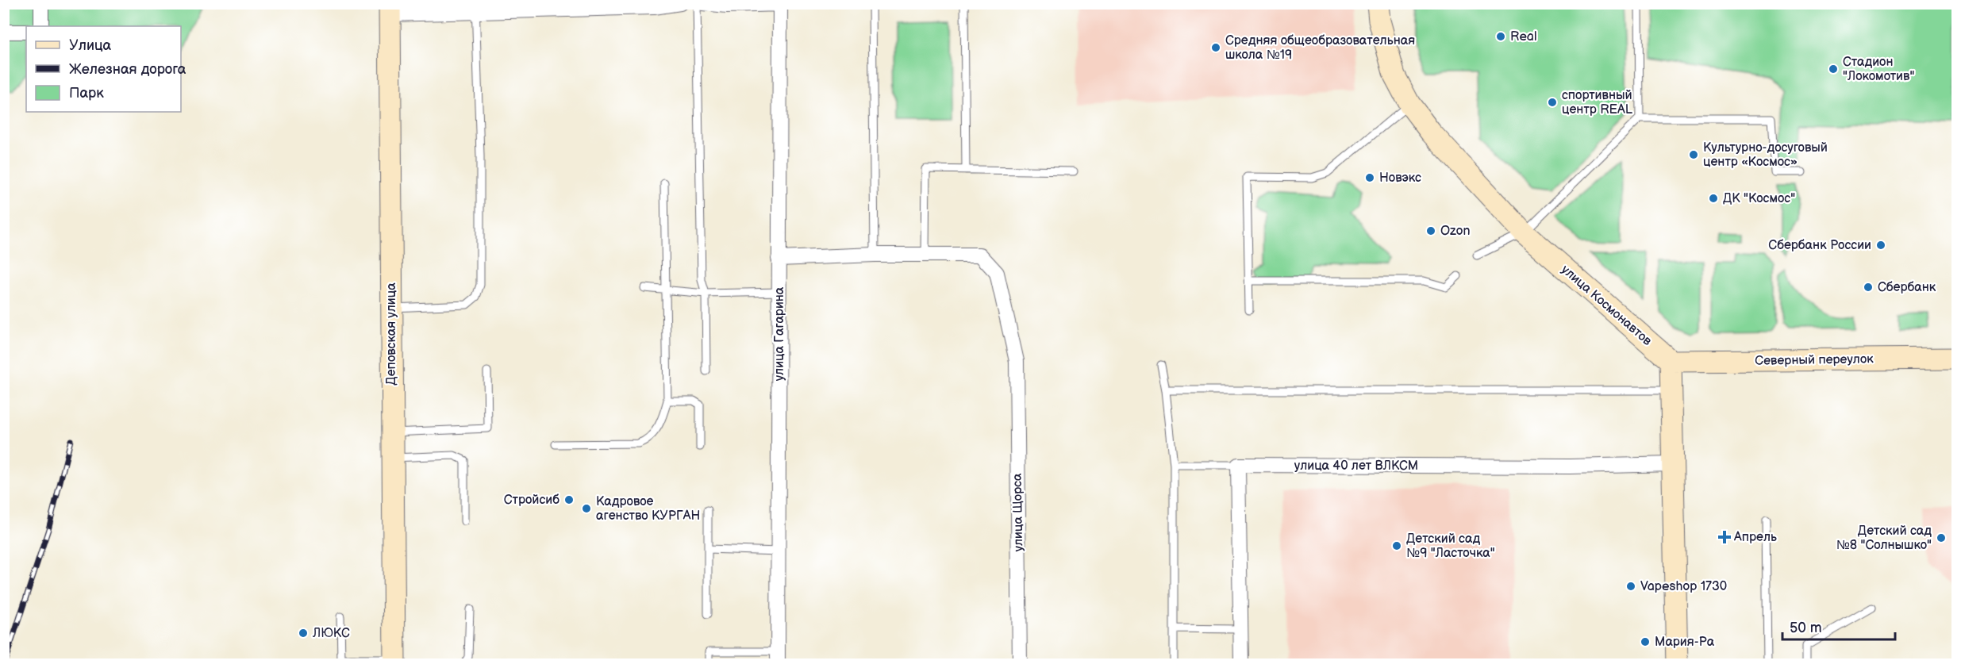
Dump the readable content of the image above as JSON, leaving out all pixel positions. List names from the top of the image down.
{
  "streets": {
    "street": [
      "улица Космонавтов",
      "Деповская улица",
      "улица Гагарина",
      "Северный переулок",
      "улица 40 лет ВЛКСМ",
      "улица Щорса"
    ]
  },
  "crossings": [
    ["улица Космонавтов", "Северный переулок"],
    ["улица Гагарина", "улица Щорса"]
  ],
  "places": {
    "other": [
      "Real",
      "Средняя общеобразовательная школа №19",
      "Стадион \"Локомотив\"",
      "спортивный центр REAL",
      "Культурно-досуговый центр «Космос»",
      "Новэкс",
      "ДК \"Космос\"",
      "Ozon",
      "Сбербанк России",
      "Сбербанк",
      "Стройсиб",
      "Кадровое агенство КУРГАН",
      "Детский сад №8 \"Солнышко\"",
      "Детский сад №9 \"Ласточка\"",
      "Vapeshop 1730",
      "ЛЮКС",
      "Мария-Ра"
    ],
    "health": ["Апрель"]
  },
  "legend": ["Улица", "Железная дорога", "Парк"],
  "scale_bar": "50 m"
}
